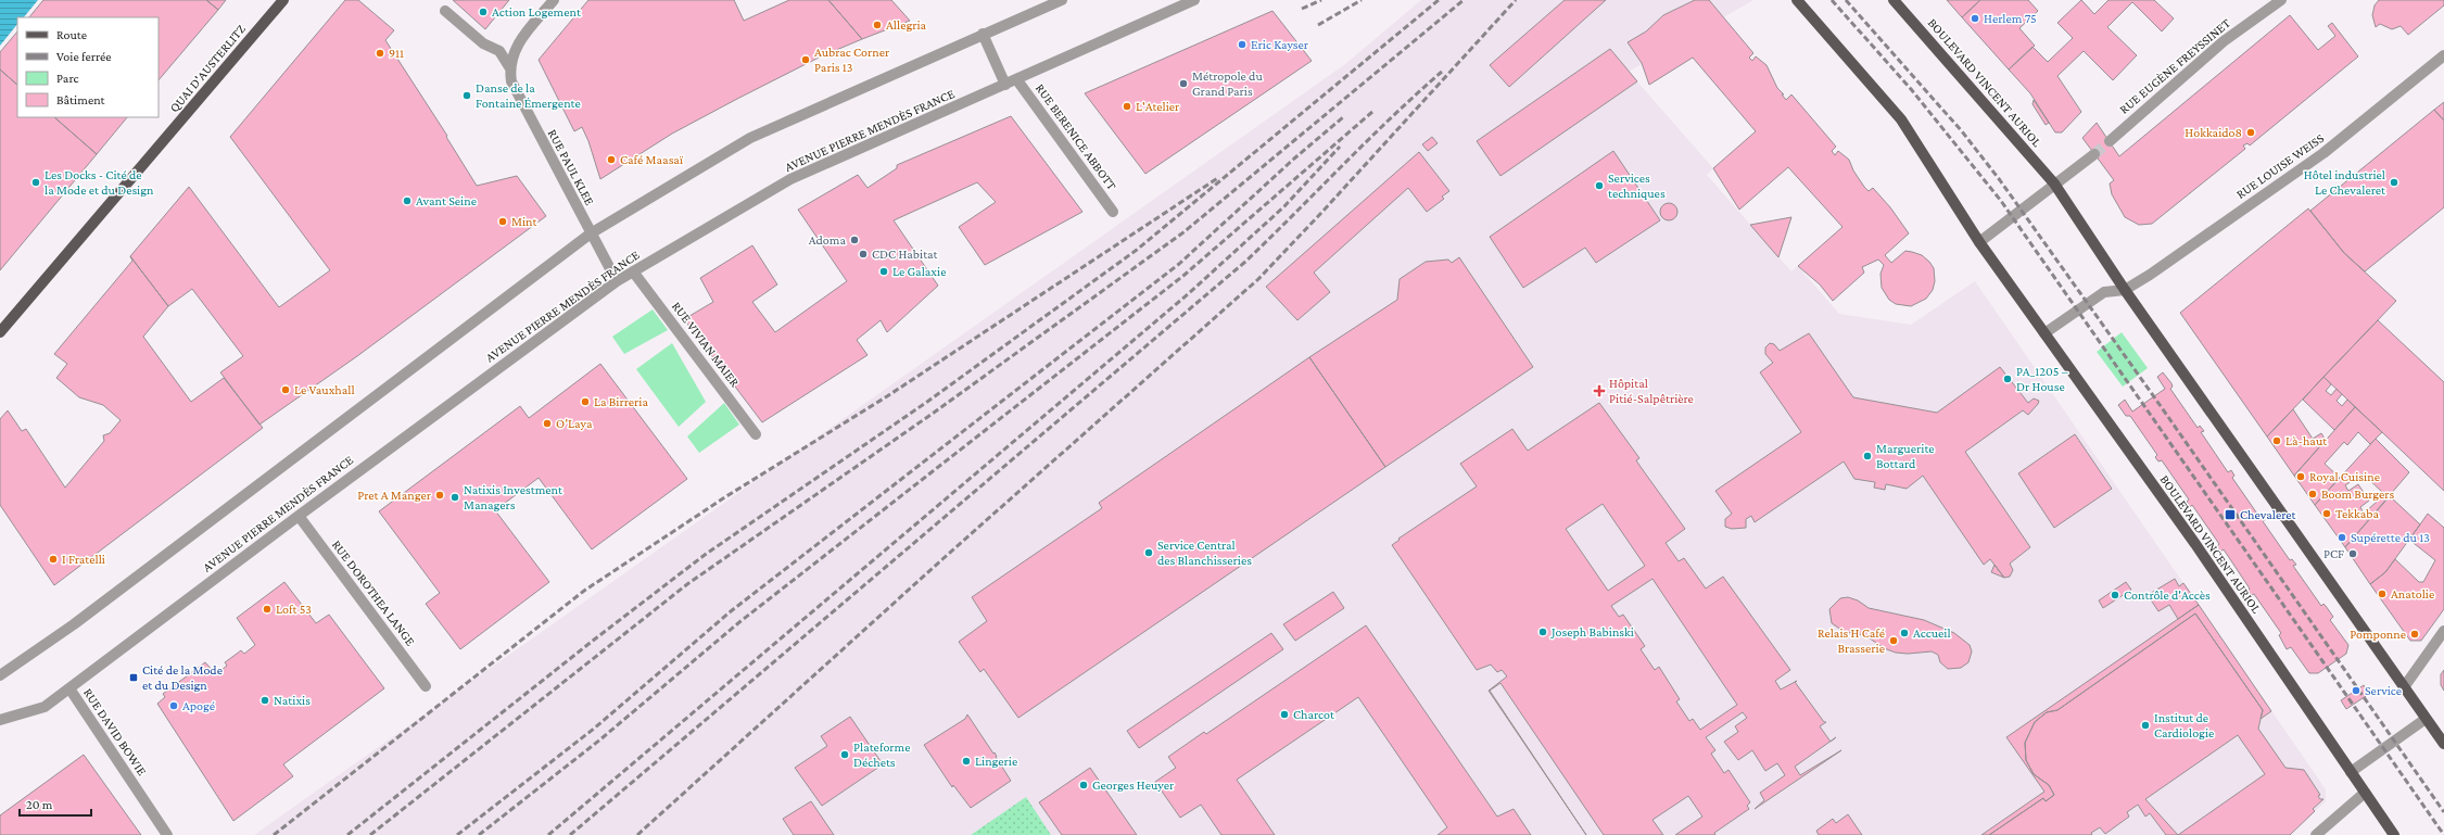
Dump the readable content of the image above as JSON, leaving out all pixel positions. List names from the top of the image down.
{
  "streets": {
    "main road": ["QUAI D'AUSTERLITZ", "BOULEVARD VINCENT AURIOL"],
    "street": [
      "RUE EUGÈNE FREYSSINET",
      "AVENUE PIERRE MENDÈS FRANCE",
      "RUE BERENICE ABBOTT",
      "RUE LOUISE WEISS",
      "RUE PAUL KLEE",
      "RUE VIVIAN MAIER",
      "RUE DOROTHEA LANGE",
      "RUE DAVID BOWIE"
    ]
  },
  "crossings": [
    ["BOULEVARD VINCENT AURIOL", "RUE LOUISE WEISS"],
    ["AVENUE PIERRE MENDÈS FRANCE", "RUE BERENICE ABBOTT"],
    ["AVENUE PIERRE MENDÈS FRANCE", "RUE PAUL KLEE"],
    ["AVENUE PIERRE MENDÈS FRANCE", "RUE VIVIAN MAIER"],
    ["AVENUE PIERRE MENDÈS FRANCE", "RUE DOROTHEA LANGE"],
    ["AVENUE PIERRE MENDÈS FRANCE", "RUE DAVID BOWIE"]
  ],
  "places": {
    "other": [
      "Action Logement",
      "Herlem 75",
      "Allegria",
      "Eric Kayser",
      "911",
      "Aubrac Corner Paris 13",
      "Métropole du Grand Paris",
      "Danse de la Fontaine Émergente",
      "L'Atelier",
      "Hokkaido8",
      "Café Maasaï",
      "Les Docks - Cité de la Mode et du Design",
      "Hôtel industriel Le Chevaleret",
      "Services techniques",
      "Avant Seine",
      "Mint",
      "Adoma",
      "CDC Habitat",
      "Le Galaxie",
      "PA_1205 – Dr House",
      "Le Vauxhall",
      "La Birreria",
      "O’Laya",
      "Là-haut",
      "Marguerite Bottard",
      "Royal Cuisine",
      "Boom Burgers",
      "Pret A Manger",
      "Natixis Investment Managers",
      "Tekkaba",
      "Supérette du 13",
      "Service Central des Blanchisseries",
      "PCF",
      "I Fratelli",
      "Anatolie",
      "Contrôle d'Accès",
      "Loft 53",
      "Joseph Babinski",
      "Accueil",
      "Pomponne",
      "Relais H Café Brasserie",
      "Service",
      "Natixis",
      "Apogé",
      "Charcot",
      "Institut de Cardiologie",
      "Plateforme Déchets",
      "Lingerie",
      "Georges Heuyer"
    ],
    "health": ["Hôpital Pitié-Salpêtrière"],
    "transit": ["Chevaleret", "Cité de la Mode et du Design"]
  },
  "legend": [
    "Route",
    "Voie ferrée",
    "Parc",
    "Bâtiment"
  ],
  "scale_bar": "20 m"
}
